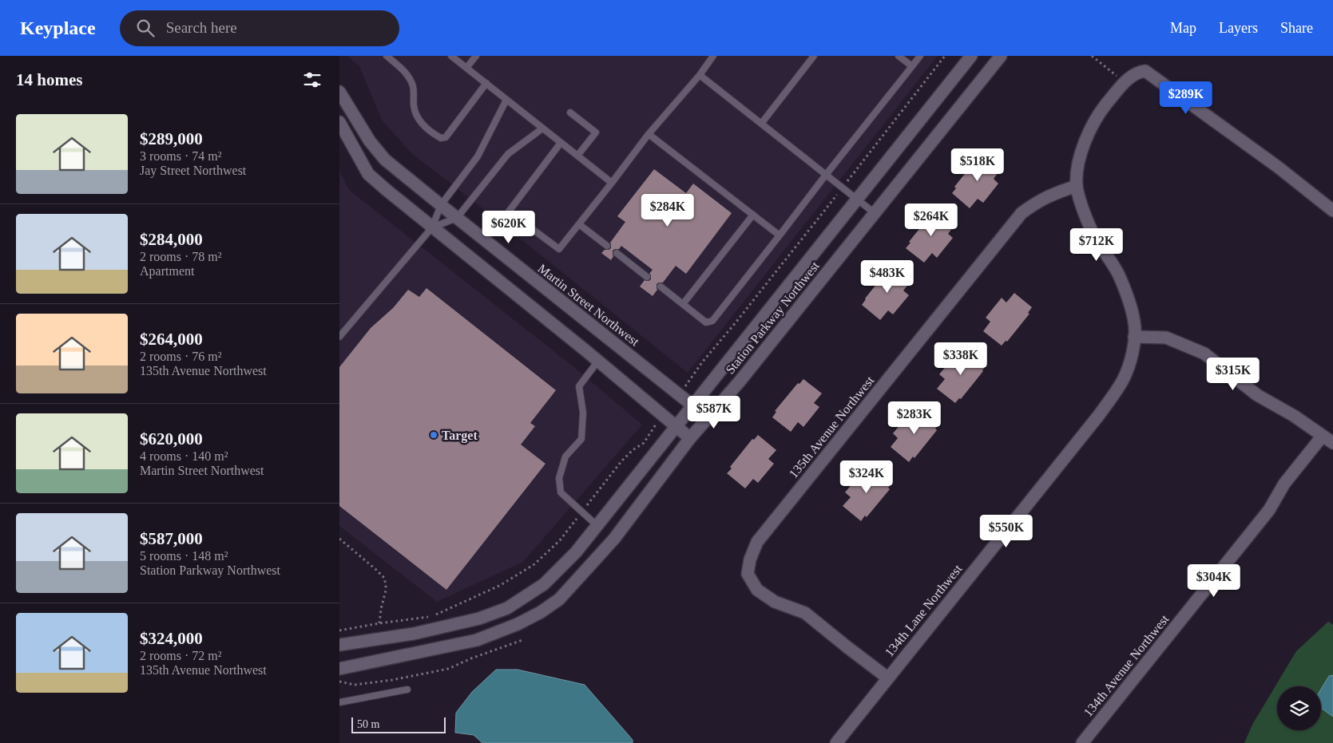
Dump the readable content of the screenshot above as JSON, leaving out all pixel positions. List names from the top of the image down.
{
  "streets": {
    "street": [
      "Martin Street Northwest",
      "Station Parkway Northwest",
      "135th Avenue Northwest",
      "134th Lane Northwest",
      "134th Avenue Northwest"
    ]
  },
  "crossings": [
    ["Martin Street Northwest", "Station Parkway Northwest"],
    ["135th Avenue Northwest", "134th Lane Northwest"]
  ],
  "places": ["Target"],
  "scale_bar": "50 m",
  "page": {
    "header": "Keyplace",
    "search": "Search here",
    "nav": ["Map", "Layers", "Share"],
    "heading": "14 homes",
    "price": [
      "$289K",
      "$518K",
      "$284K",
      "$264K",
      "$620K",
      "$712K",
      "$483K",
      "$338K",
      "$315K",
      "$587K",
      "$283K",
      "$324K",
      "$550K",
      "$304K"
    ],
    "list": [
      {
        "name": "$289,000",
        "note": "3 rooms · 74 m² · Jay Street Northwest"
      },
      {
        "name": "$284,000",
        "note": "2 rooms · 78 m² · Apartment"
      },
      {
        "name": "$264,000",
        "note": "2 rooms · 76 m² · 135th Avenue Northwest"
      },
      {
        "name": "$620,000",
        "note": "4 rooms · 140 m² · Martin Street Northwest"
      },
      {
        "name": "$587,000",
        "note": "5 rooms · 148 m² · Station Parkway Northwest"
      },
      {
        "name": "$324,000",
        "note": "2 rooms · 72 m² · 135th Avenue Northwest"
      }
    ],
    "scale": "50 m"
  }
}
